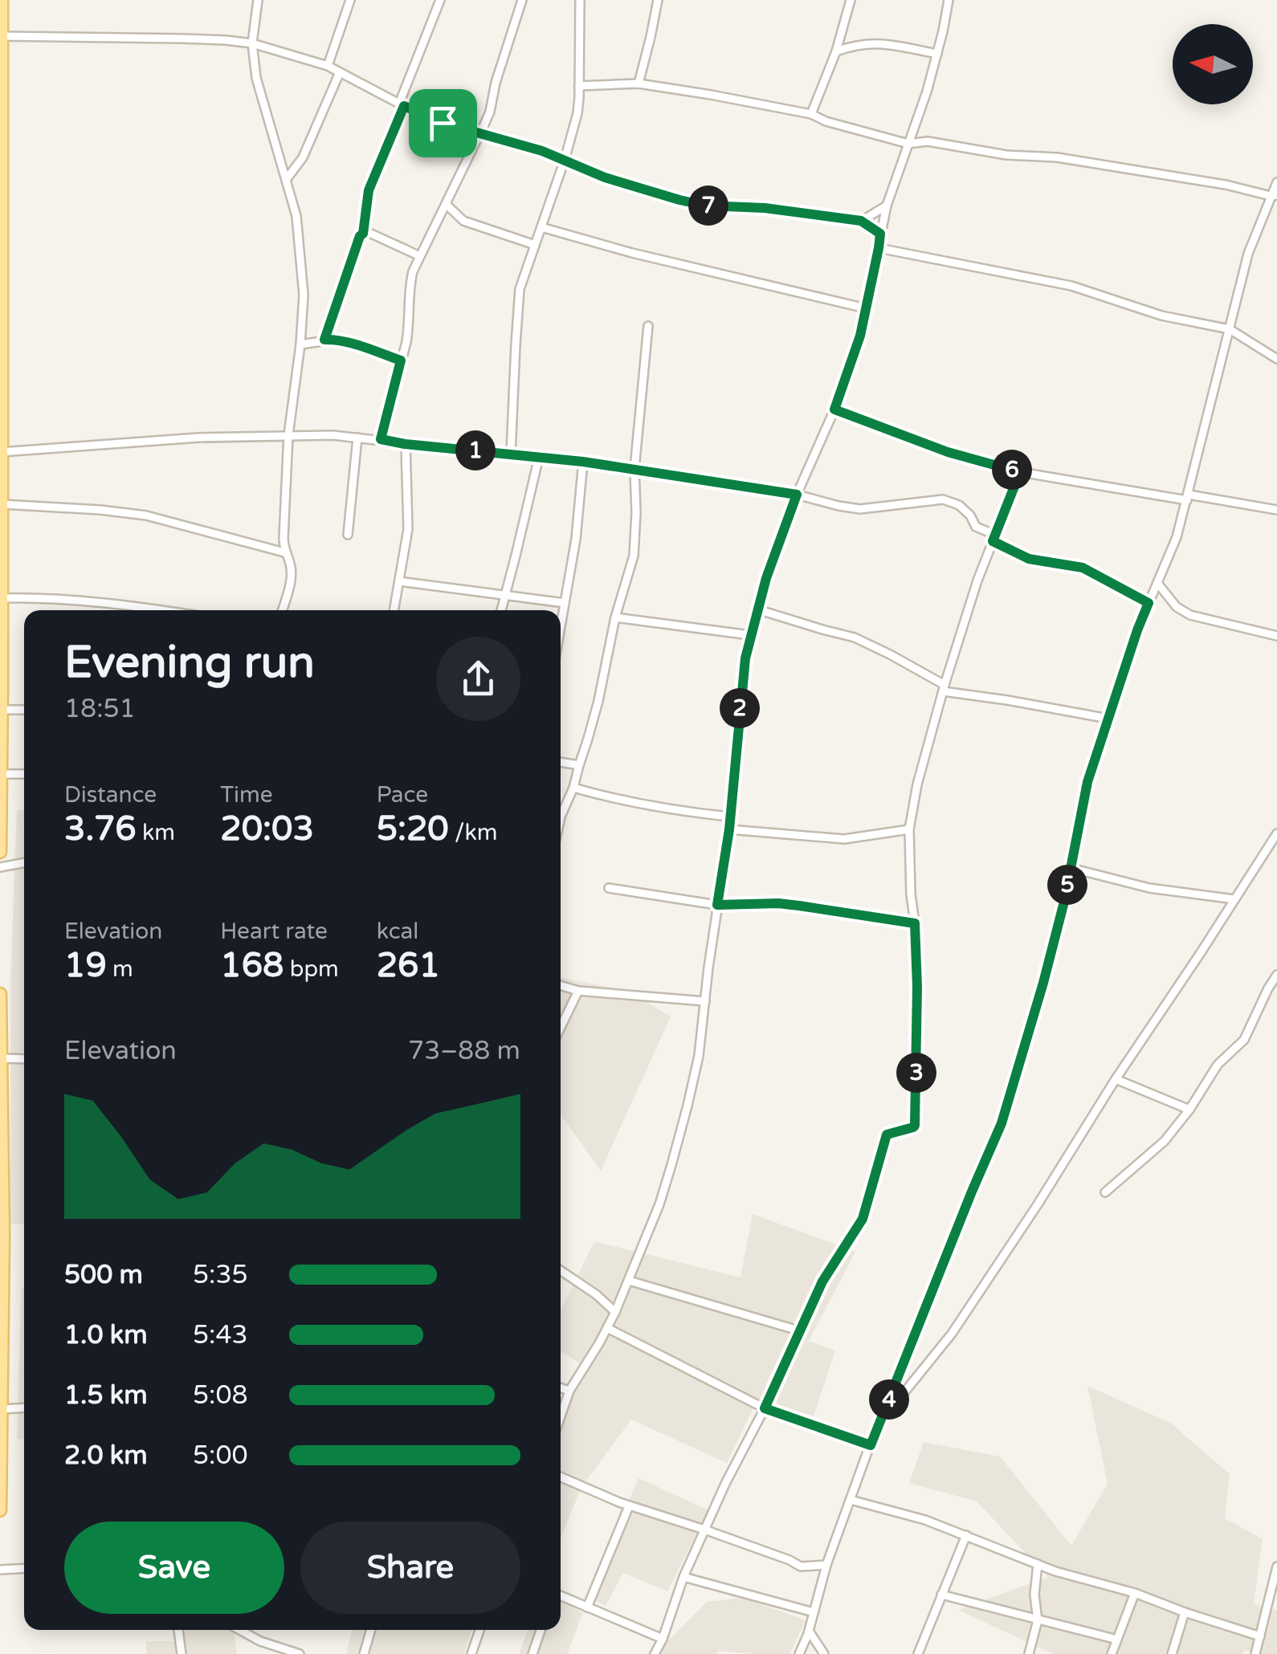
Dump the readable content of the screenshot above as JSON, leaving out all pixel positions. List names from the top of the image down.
{
  "north": "left",
  "page": {
    "pins": [
      "7",
      "1",
      "6",
      "2",
      "5",
      "3",
      "4"
    ],
    "heading": ["Evening run", "18:51"],
    "stats": [
      ["Distance", "3.76 km"],
      ["Time", "20:03"],
      ["Pace", "5:20 /km"],
      ["Elevation", "19 m"],
      ["Heart rate", "168 bpm"],
      ["kcal", "261"]
    ],
    "chart": ["Elevation", "73–88 m"],
    "list": [
      {
        "name": "500 m",
        "note": "5:35"
      },
      {
        "name": "1.0 km",
        "note": "5:43"
      },
      {
        "name": "1.5 km",
        "note": "5:08"
      },
      {
        "name": "2.0 km",
        "note": "5:00"
      }
    ],
    "buttons": ["Save", "Share"]
  }
}
